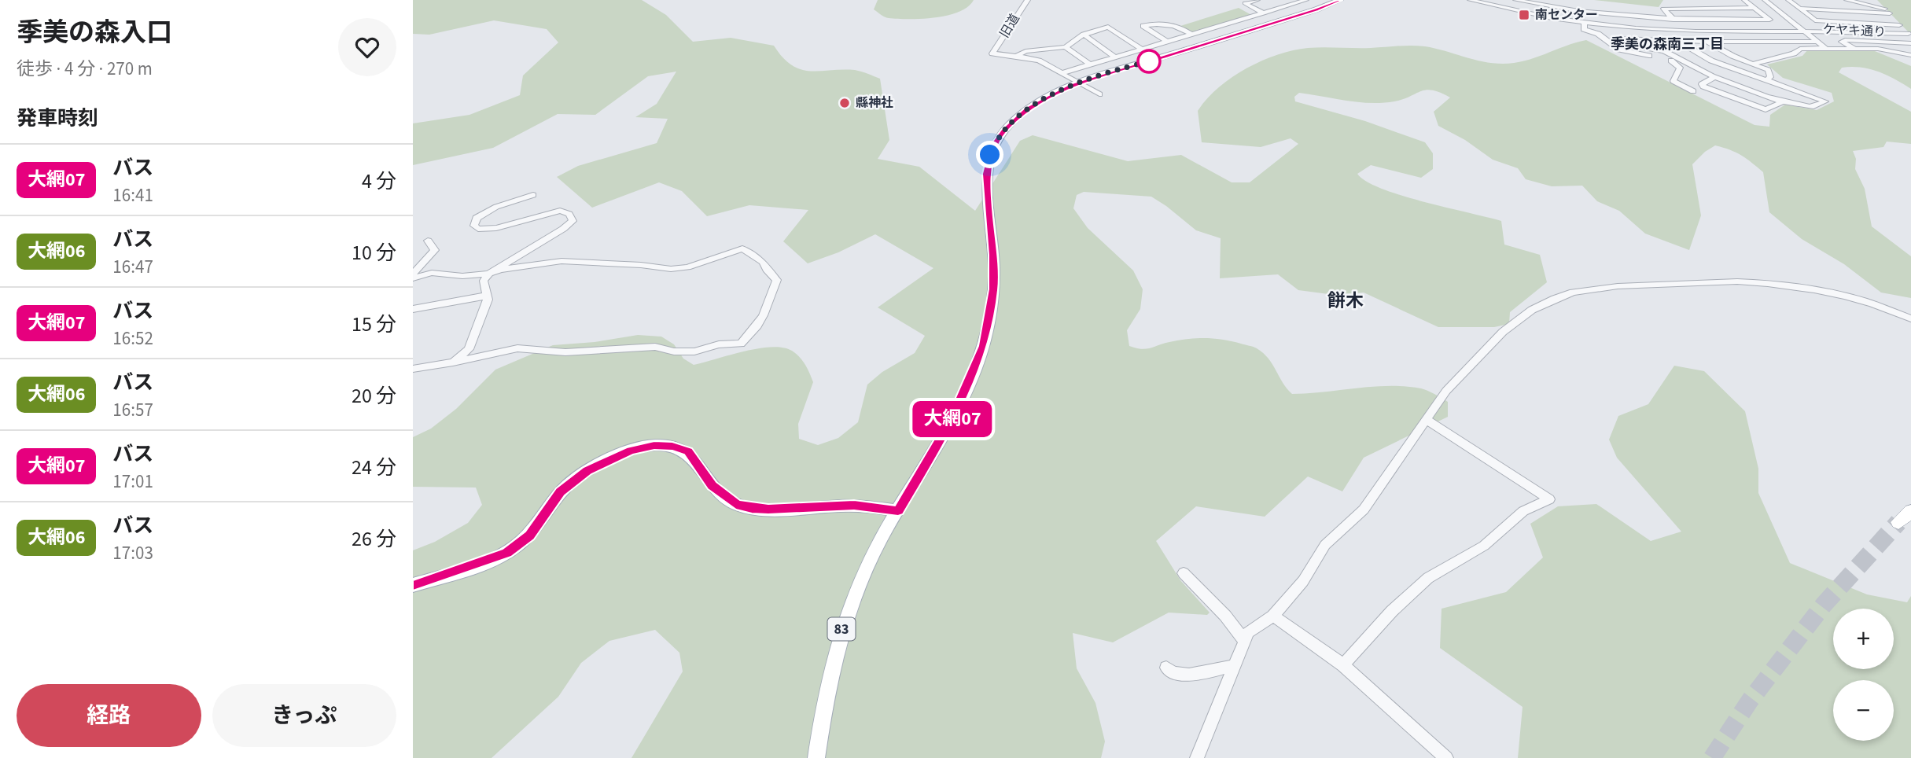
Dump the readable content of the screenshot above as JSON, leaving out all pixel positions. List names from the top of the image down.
{
  "streets": {
    "main road": ["83"],
    "street": ["旧道", "ケヤキ通り"]
  },
  "districts": ["季美の森南三丁目", "餅木"],
  "places": {
    "transit": ["南センター"],
    "other": ["縣神社"]
  },
  "lines": ["bus line 大網07"],
  "page": {
    "heading": [
      ["季美の森入口", "徒歩 · 4 分 · 270 m"],
      "発車時刻"
    ],
    "on_map": "大網07",
    "list": [
      {
        "mark": "大網07",
        "name": "バス",
        "note": "16:41",
        "value": "4 分"
      },
      {
        "mark": "大網06",
        "name": "バス",
        "note": "16:47",
        "value": "10 分"
      },
      {
        "mark": "大網07",
        "name": "バス",
        "note": "16:52",
        "value": "15 分"
      },
      {
        "mark": "大網06",
        "name": "バス",
        "note": "16:57",
        "value": "20 分"
      },
      {
        "mark": "大網07",
        "name": "バス",
        "note": "17:01",
        "value": "24 分"
      },
      {
        "mark": "大網06",
        "name": "バス",
        "note": "17:03",
        "value": "26 分"
      }
    ],
    "map_buttons": ["+", "−"],
    "buttons": ["経路", "きっぷ"]
  }
}
